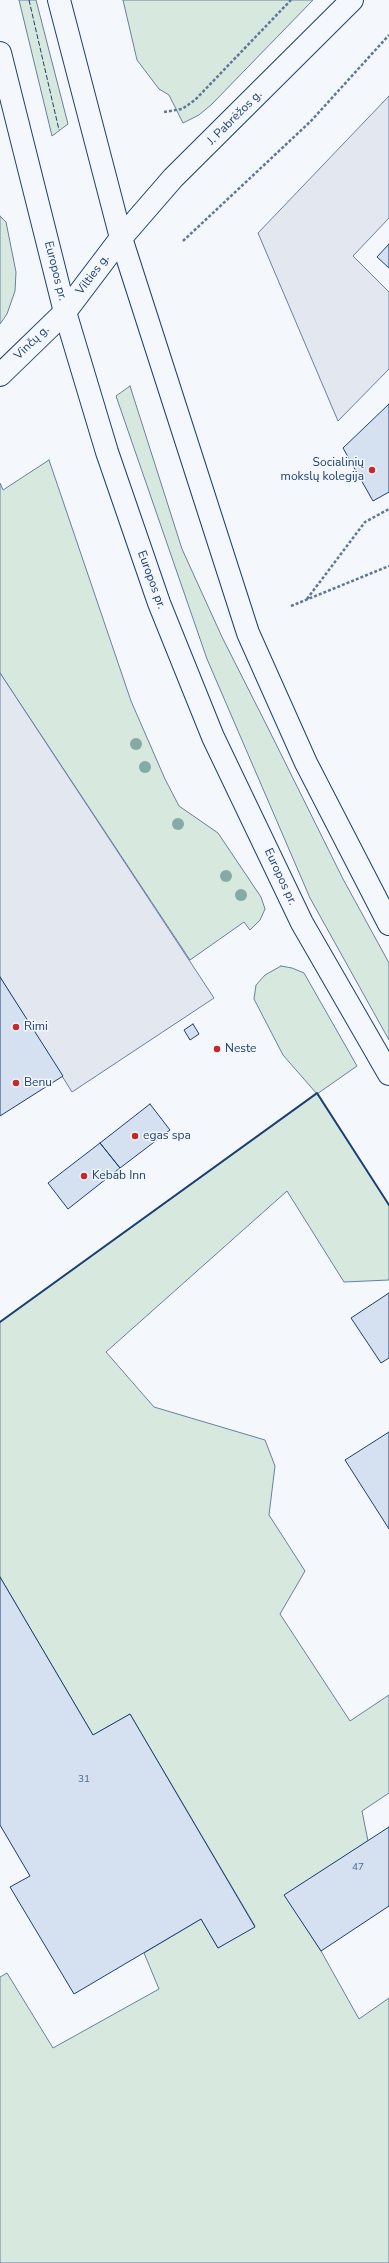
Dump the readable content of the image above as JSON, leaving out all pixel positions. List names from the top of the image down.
{
  "streets": {
    "main road": [
      "J. Pabrėžos g.",
      "Europos pr.",
      "Vilties g.",
      "Vinčų g."
    ]
  },
  "crossings": [
    ["J. Pabrėžos g.", "Vilties g."],
    ["Europos pr.", "Vilties g."],
    ["Europos pr.", "Vinčų g."],
    ["Vilties g.", "Vinčų g."]
  ],
  "places": [
    "Socialinių mokslų kolegija",
    "Rimi",
    "Neste",
    "Benu",
    "egas spa",
    "Kebab Inn"
  ],
  "house_numbers": ["31", "47"]
}
